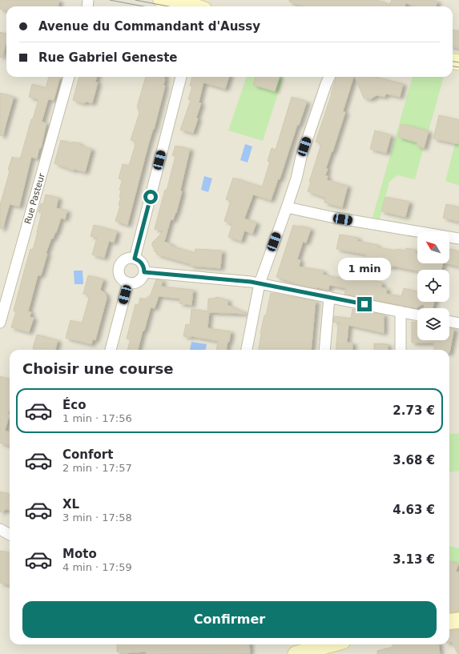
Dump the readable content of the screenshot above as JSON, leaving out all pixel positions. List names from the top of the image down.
{
  "streets": {
    "street": ["Rue Pasteur"]
  },
  "north": "top left",
  "page": {
    "banner": ["Avenue du Commandant d'Aussy", "Rue Gabriel Geneste"],
    "bubble": "1 min",
    "heading": "Choisir une course",
    "list": [
      {
        "name": "Éco",
        "note": "1 min · 17:56",
        "value": "2.73 €"
      },
      {
        "name": "Confort",
        "note": "2 min · 17:57",
        "value": "3.68 €"
      },
      {
        "name": "XL",
        "note": "3 min · 17:58",
        "value": "4.63 €"
      },
      {
        "name": "Moto",
        "note": "4 min · 17:59",
        "value": "3.13 €"
      }
    ],
    "buttons": "Confirmer"
  }
}
